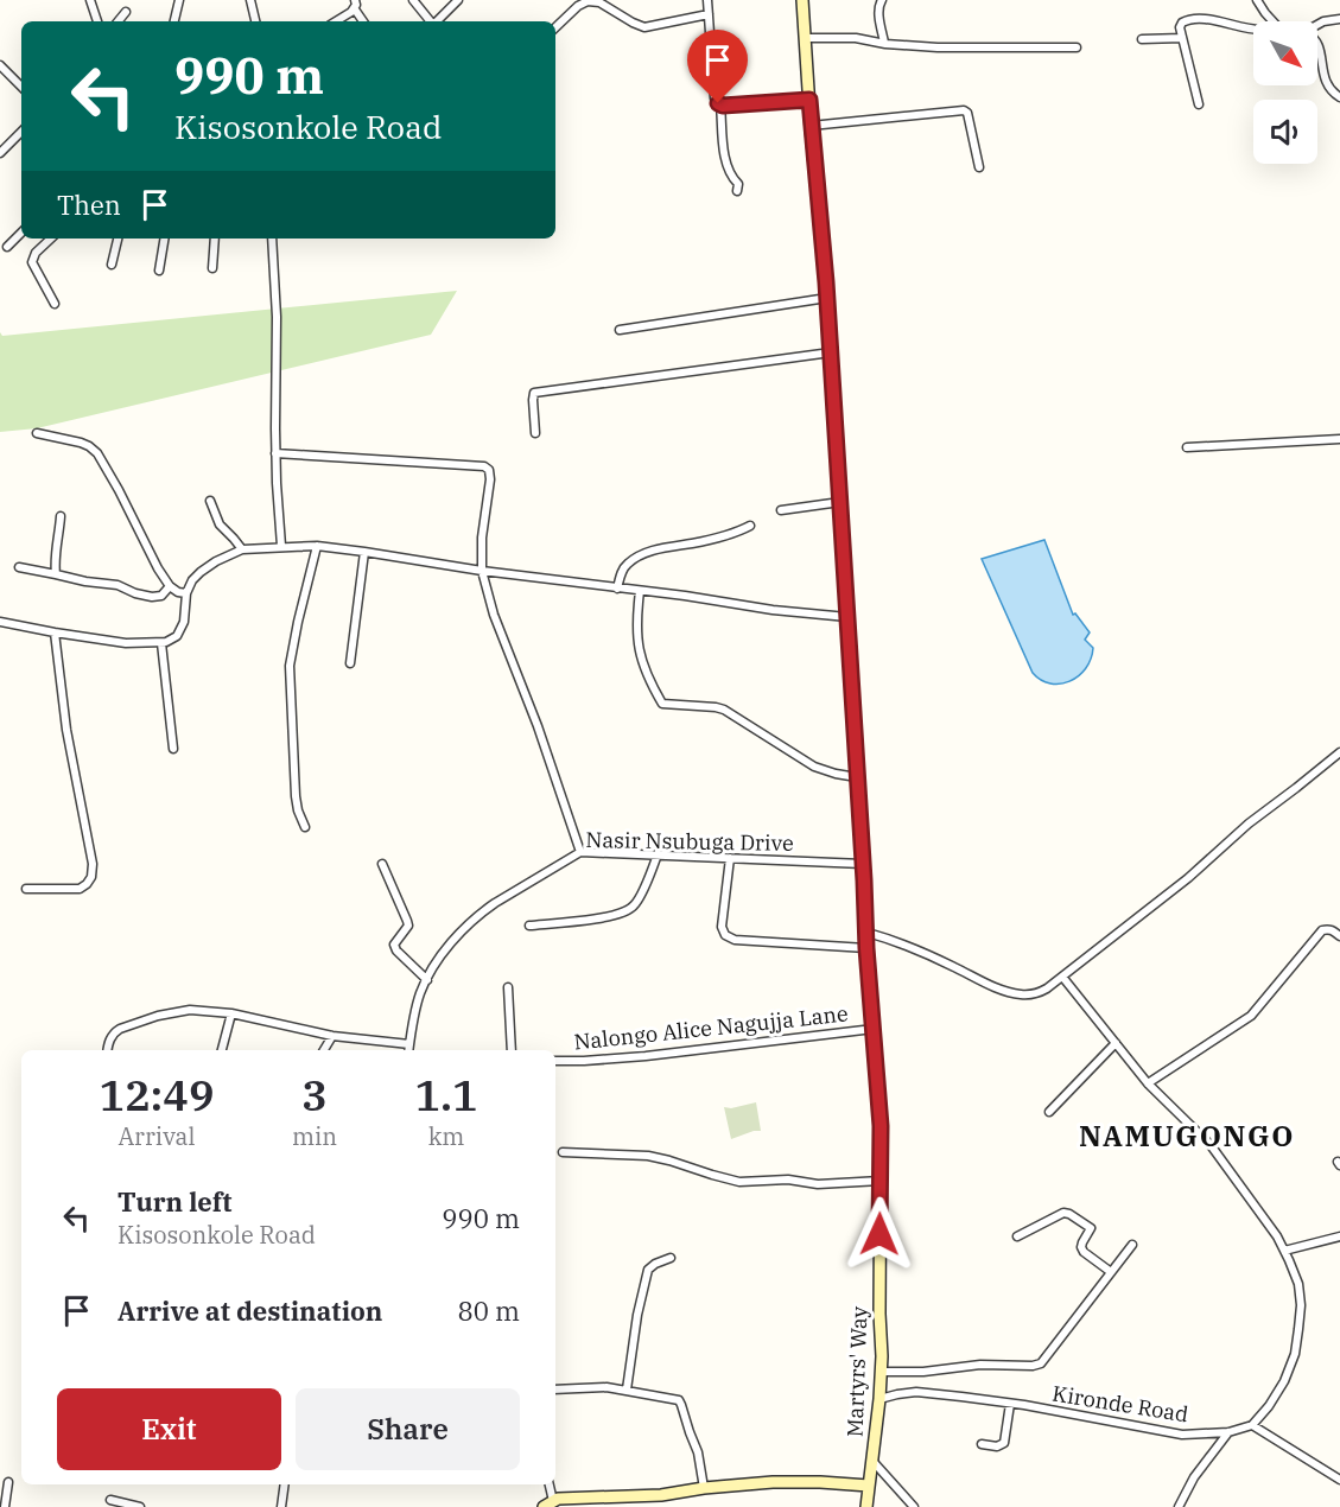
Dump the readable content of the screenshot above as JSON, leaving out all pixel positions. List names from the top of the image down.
{
  "streets": {
    "main road": ["Martyrs' Way"],
    "street": ["Nasir Nsubuga Drive", "Nalongo Alice Nagujja Lane", "Kironde Road"]
  },
  "crossings": [
    ["Nasir Nsubuga Drive", "Martyrs' Way"],
    ["Nalongo Alice Nagujja Lane", "Martyrs' Way"],
    ["Martyrs' Way", "Kironde Road"]
  ],
  "districts": ["NAMUGONGO"],
  "north": "bottom right",
  "page": {
    "turn": ["990 m", "Kisosonkole Road"],
    "then": "Then",
    "eta": [
      "12:49",
      "Arrival",
      "3",
      "min",
      "1.1",
      "km"
    ],
    "list": [
      {
        "name": "Turn left",
        "note": "Kisosonkole Road",
        "value": "990 m"
      },
      {
        "name": "Arrive at destination",
        "value": "80 m"
      }
    ],
    "buttons": ["Exit", "Share"]
  }
}
